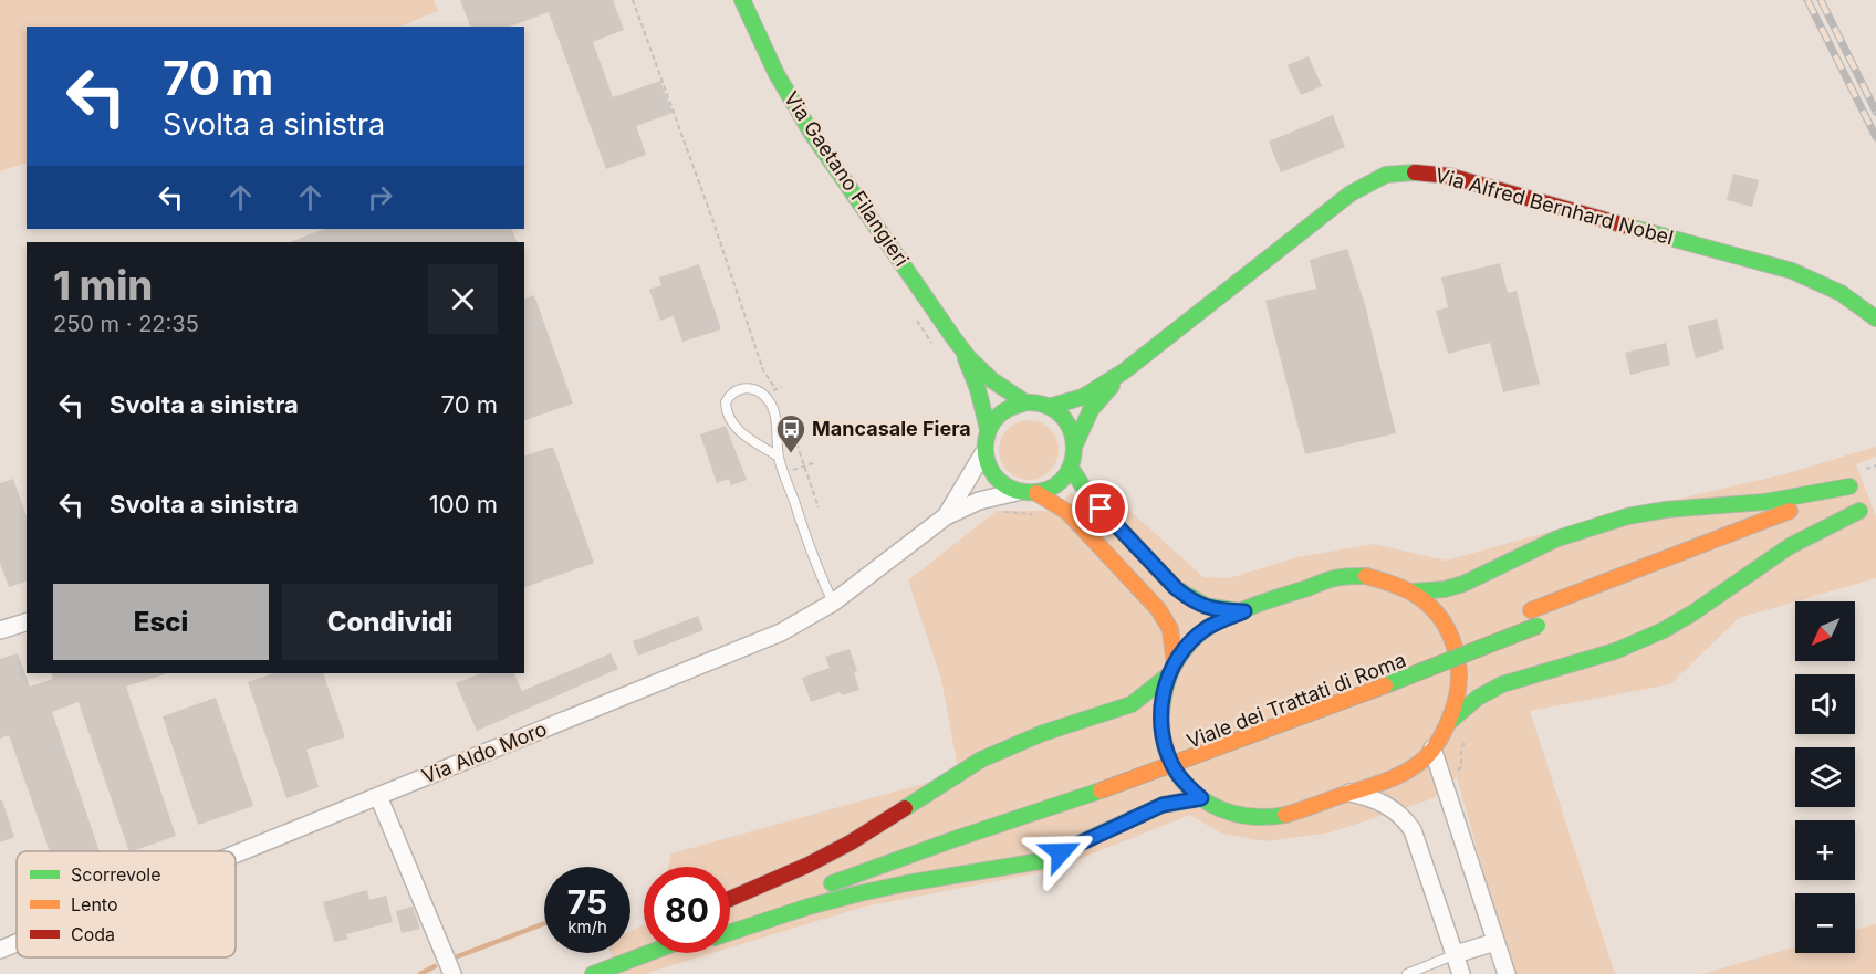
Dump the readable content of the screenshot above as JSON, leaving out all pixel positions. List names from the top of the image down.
{
  "streets": {
    "main road": ["Via Gaetano Filangieri", "Via Alfred Bernhard Nobel", "Viale dei Trattati di Roma"],
    "street": ["Via Aldo Moro"]
  },
  "crossings": [
    ["Via Gaetano Filangieri", "Via Alfred Bernhard Nobel"],
    ["Via Gaetano Filangieri", "Via Aldo Moro"],
    ["Via Alfred Bernhard Nobel", "Via Aldo Moro"]
  ],
  "places": {
    "bus stop": ["Mancasale Fiera"]
  },
  "legend": ["Scorrevole", "Lento", "Coda"],
  "north": "bottom left",
  "page": {
    "turn": ["70 m", "Svolta a sinistra"],
    "heading": ["1 min", "250 m · 22:35"],
    "list": [
      {
        "name": "Svolta a sinistra",
        "value": "70 m"
      },
      {
        "name": "Svolta a sinistra",
        "value": "100 m"
      }
    ],
    "buttons": ["Esci", "Condividi"],
    "map_buttons": ["+", "−"],
    "speed": "75 km/h",
    "limit": "80"
  }
}
